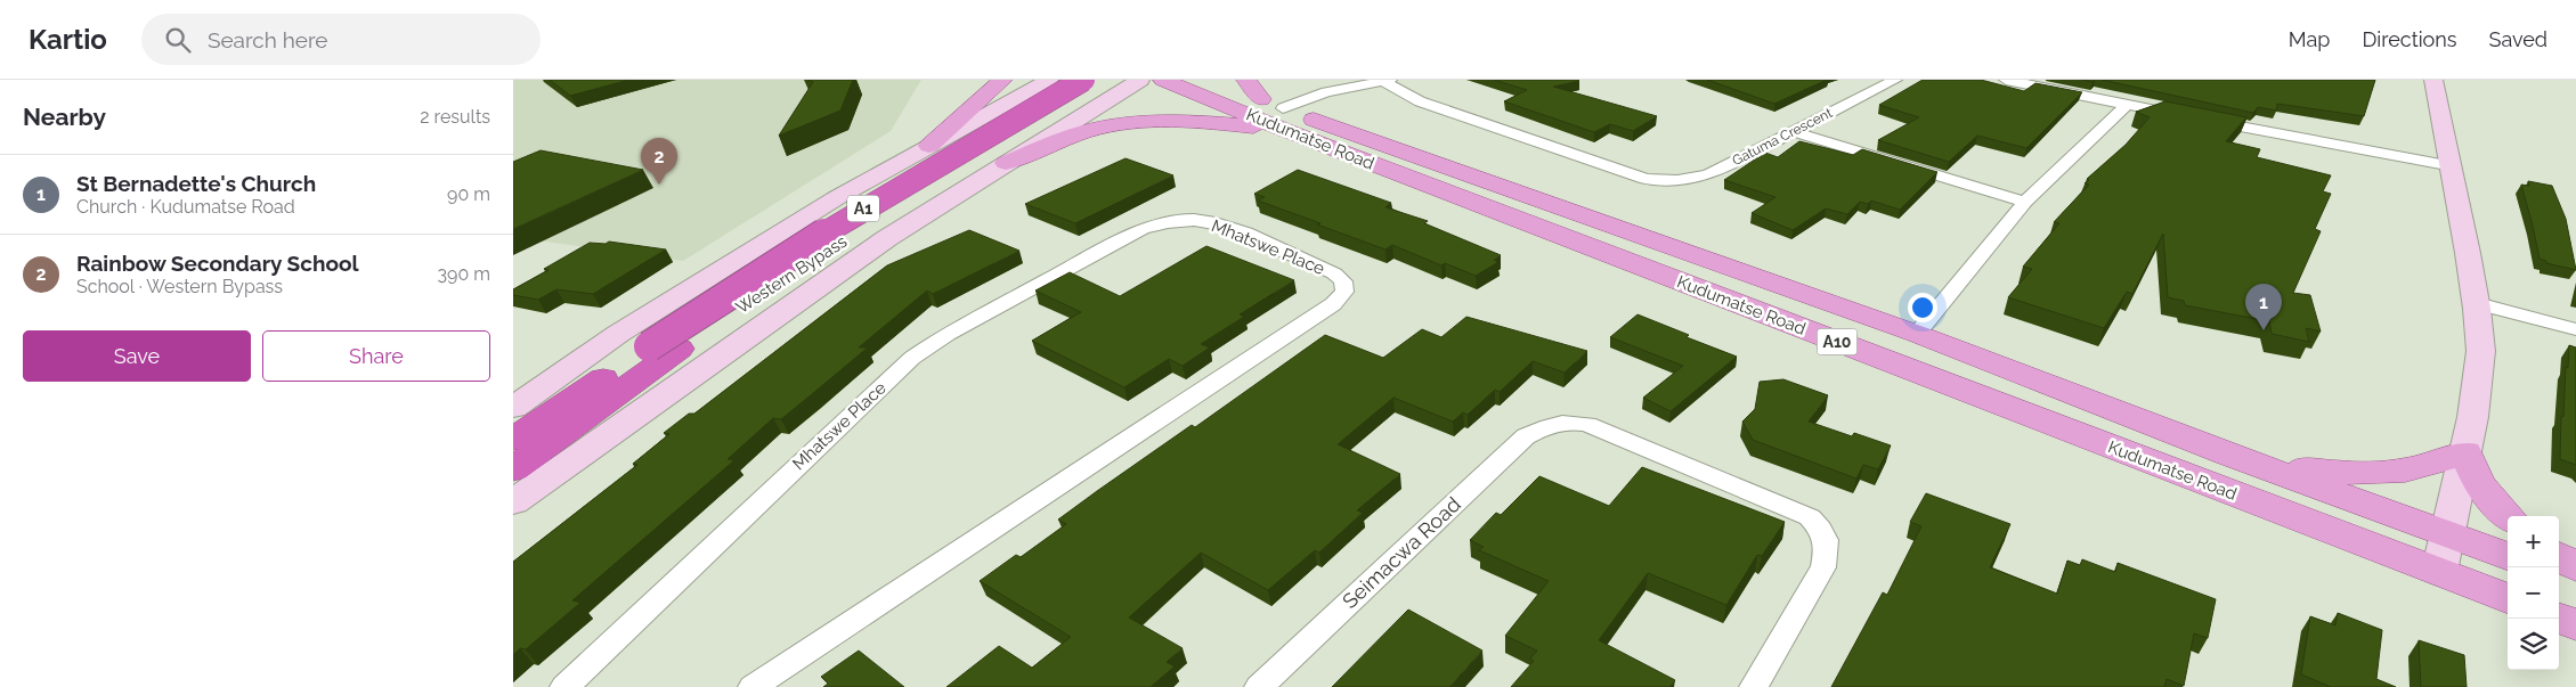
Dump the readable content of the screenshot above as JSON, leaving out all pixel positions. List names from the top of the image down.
{
  "streets": {
    "highway": ["A1", "Western Bypass"],
    "main road": ["Kudumatse Road", "A10"],
    "street": ["Gatuma Crescent", "Mhatswe Place", "Seimacwa Road"]
  },
  "page": {
    "header": "Kartio",
    "search": "Search here",
    "nav": ["Map", "Directions", "Saved"],
    "heading": ["Nearby", "2 results"],
    "pins": ["2", "1"],
    "list": [
      {
        "mark": "1",
        "name": "St Bernadette's Church",
        "note": "Church · Kudumatse Road",
        "value": "90 m"
      },
      {
        "mark": "2",
        "name": "Rainbow Secondary School",
        "note": "School · Western Bypass",
        "value": "390 m"
      }
    ],
    "buttons": ["Save", "Share"],
    "map_buttons": ["+", "−"]
  }
}
